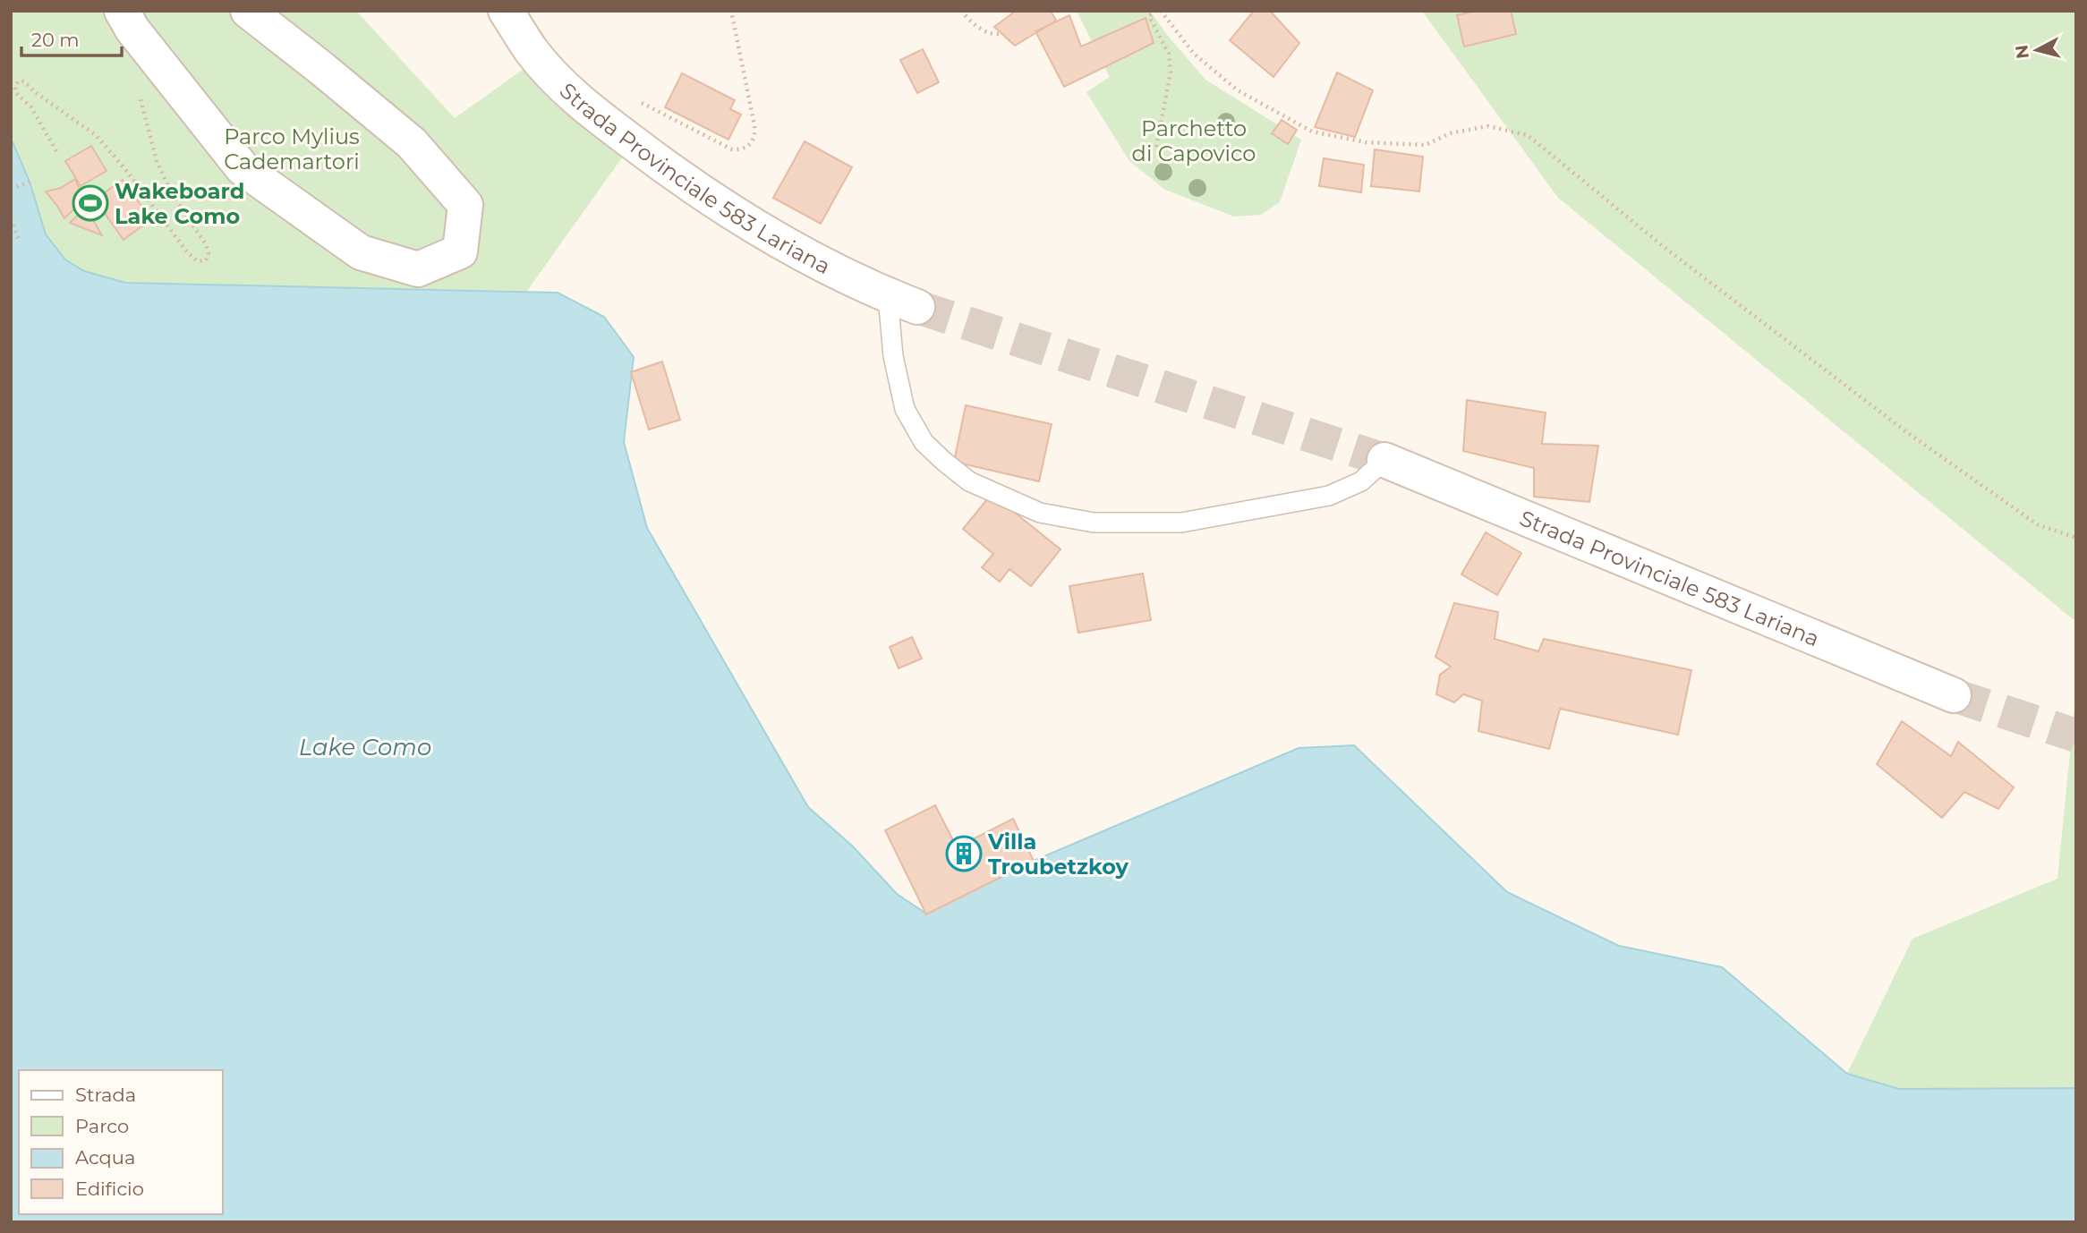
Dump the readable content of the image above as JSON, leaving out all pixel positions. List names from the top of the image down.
{
  "streets": {
    "main road": ["Strada Provinciale 583 Lariana"]
  },
  "water": ["Lake Como"],
  "parks": ["Parchetto di Capovico", "Parco Mylius Cademartori"],
  "places": {
    "sports": ["Wakeboard Lake Como"],
    "building": ["Villa Troubetzkoy"]
  },
  "legend": [
    "Strada",
    "Parco",
    "Acqua",
    "Edificio"
  ],
  "scale_bar": "20 m",
  "north": "left"
}
